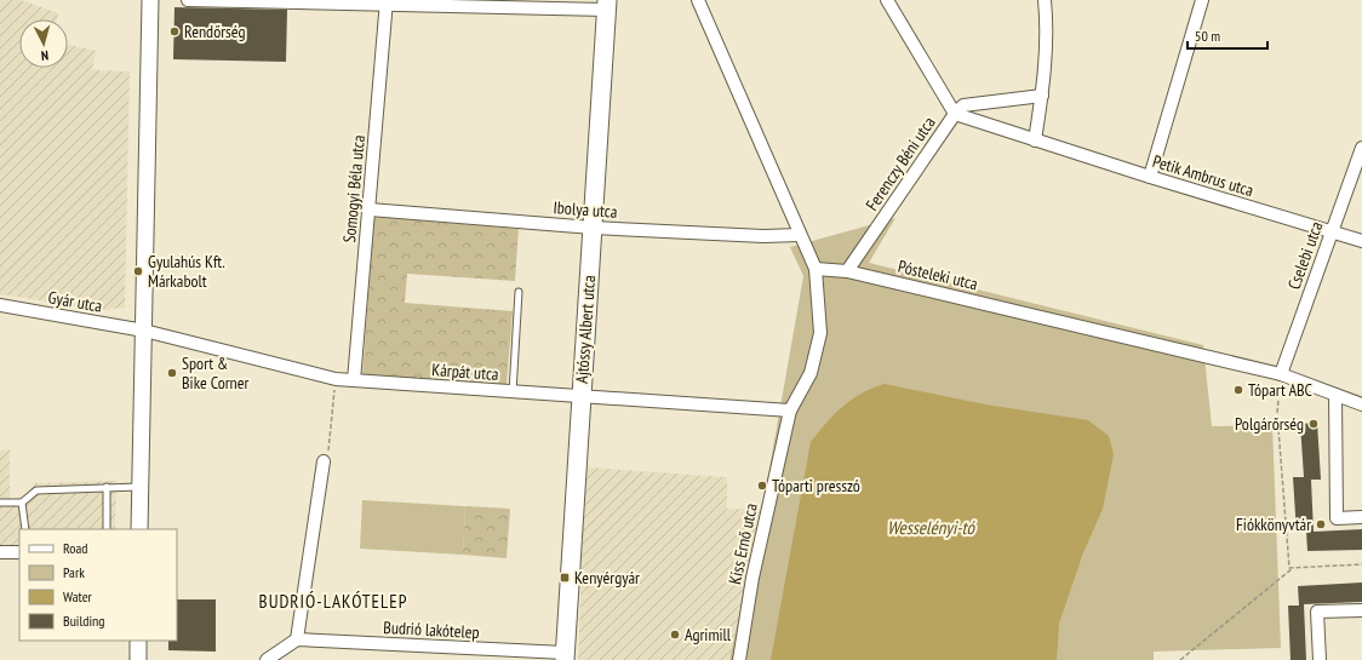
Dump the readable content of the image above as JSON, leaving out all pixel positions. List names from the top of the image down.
{
  "streets": {
    "main road": ["Ajtóssy Albert utca"],
    "street": [
      "Ferenczy Béni utca",
      "Petik Ambrus utca",
      "Somogyi Béla utca",
      "Ibolya utca",
      "Cselebi utca",
      "Pósteleki utca",
      "Gyár utca",
      "Kárpát utca",
      "Kiss Ernő utca",
      "Budrió lakótelep"
    ]
  },
  "crossings": [
    ["Ferenczy Béni utca", "Petik Ambrus utca"],
    ["Ferenczy Béni utca", "Pósteleki utca"],
    ["Petik Ambrus utca", "Cselebi utca"],
    ["Somogyi Béla utca", "Ibolya utca"],
    ["Somogyi Béla utca", "Kárpát utca"],
    ["Ibolya utca", "Ajtóssy Albert utca"],
    ["Cselebi utca", "Pósteleki utca"],
    ["Pósteleki utca", "Kiss Ernő utca"],
    ["Gyár utca", "Kárpát utca"],
    ["Ajtóssy Albert utca", "Kárpát utca"],
    ["Ajtóssy Albert utca", "Budrió lakótelep"],
    ["Kárpát utca", "Kiss Ernő utca"]
  ],
  "districts": ["BUDRIÓ-LAKÓTELEP"],
  "water": ["Wesselényi-tó"],
  "places": {
    "other": [
      "Rendőrség",
      "Gyulahús Kft. Márkabolt",
      "Sport & Bike Corner",
      "Tópart ABC",
      "Polgárőrség",
      "Tóparti presszó",
      "Fiókkönyvtár",
      "Agrimill"
    ],
    "transit": ["Kenyérgyár"]
  },
  "legend": [
    "Road",
    "Park",
    "Water",
    "Building"
  ],
  "scale_bar": "50 m",
  "north": "bottom"
}
